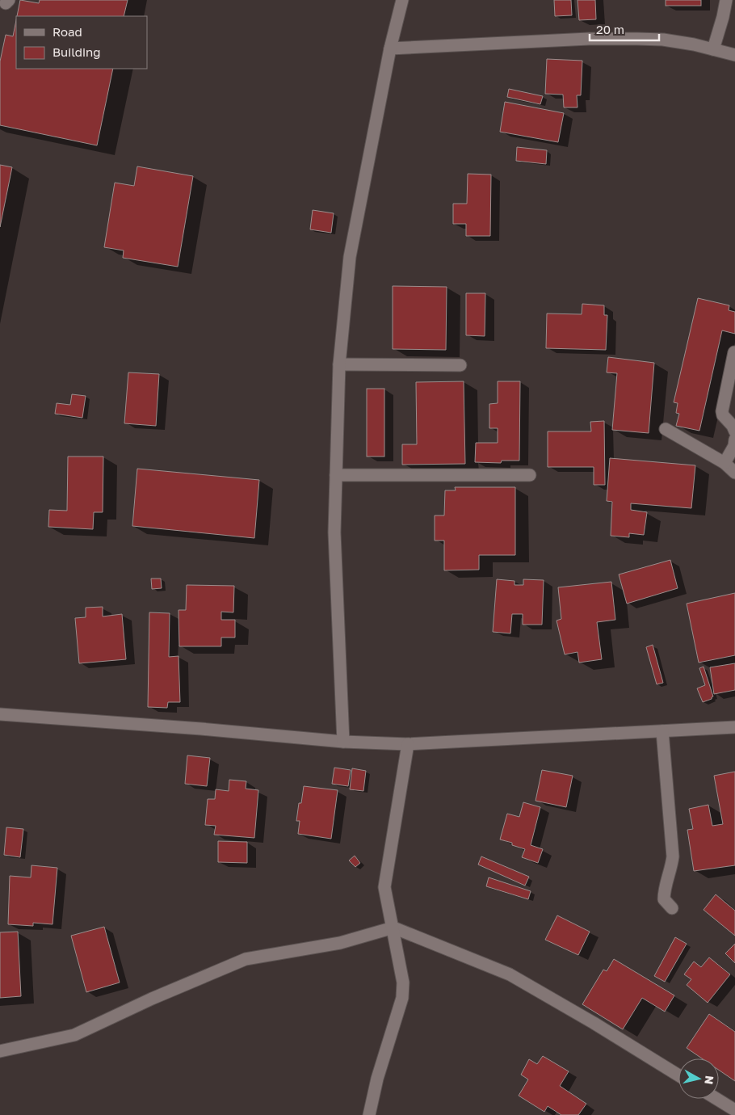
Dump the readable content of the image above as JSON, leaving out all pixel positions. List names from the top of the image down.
{
  "legend": ["Road", "Building"],
  "scale_bar": "20 m",
  "north": "right"
}
